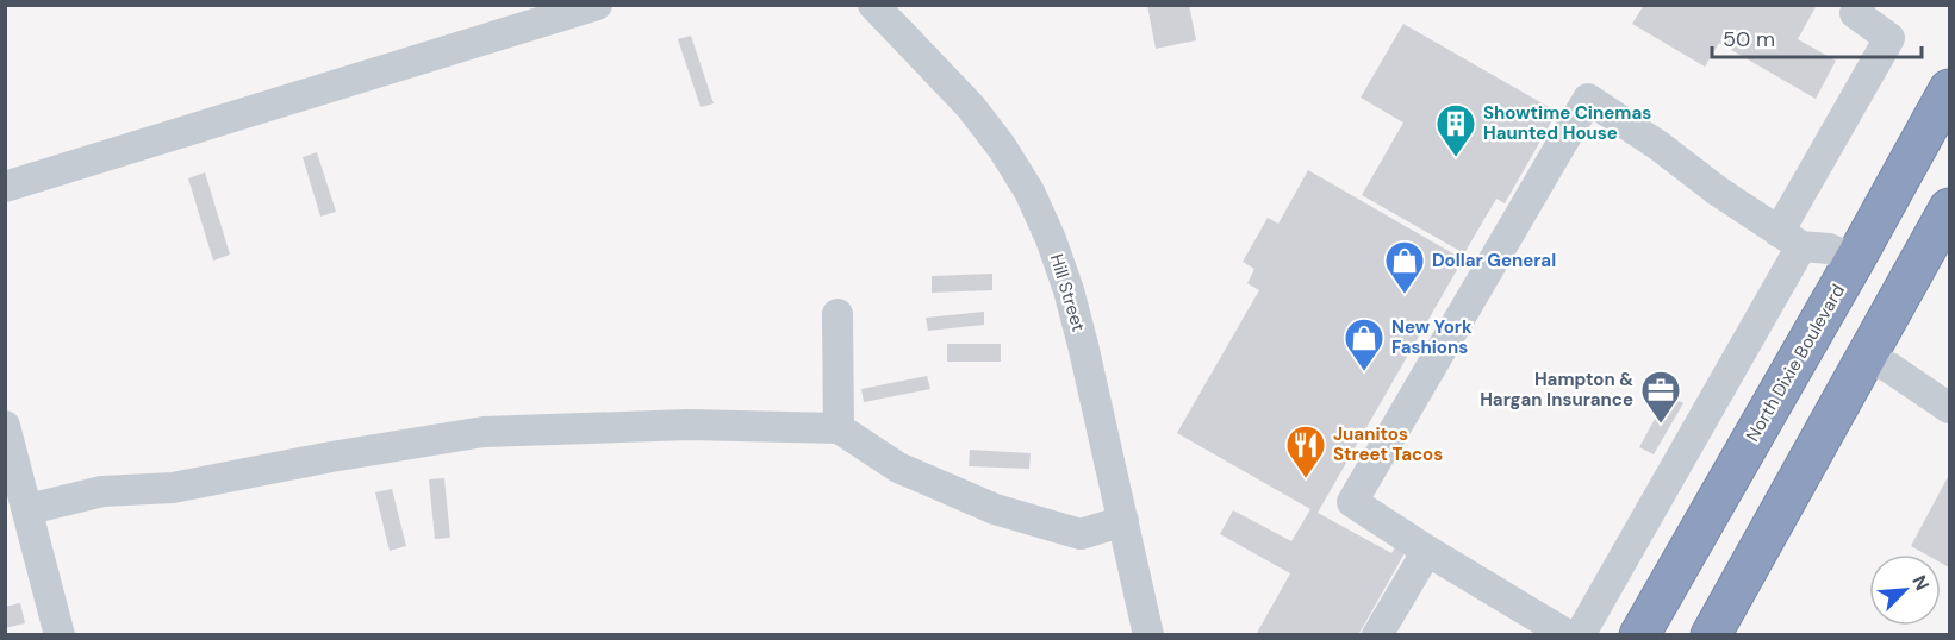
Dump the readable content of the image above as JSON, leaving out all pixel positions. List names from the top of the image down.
{
  "streets": {
    "highway": ["North Dixie Boulevard"],
    "street": ["Hill Street"]
  },
  "places": {
    "building": ["Showtime Cinemas Haunted House"],
    "shop": ["Dollar General", "New York Fashions"],
    "office": ["Hampton & Hargan Insurance"],
    "restaurant": ["Juanitos Street Tacos"]
  },
  "scale_bar": "50 m",
  "north": "top right"
}
